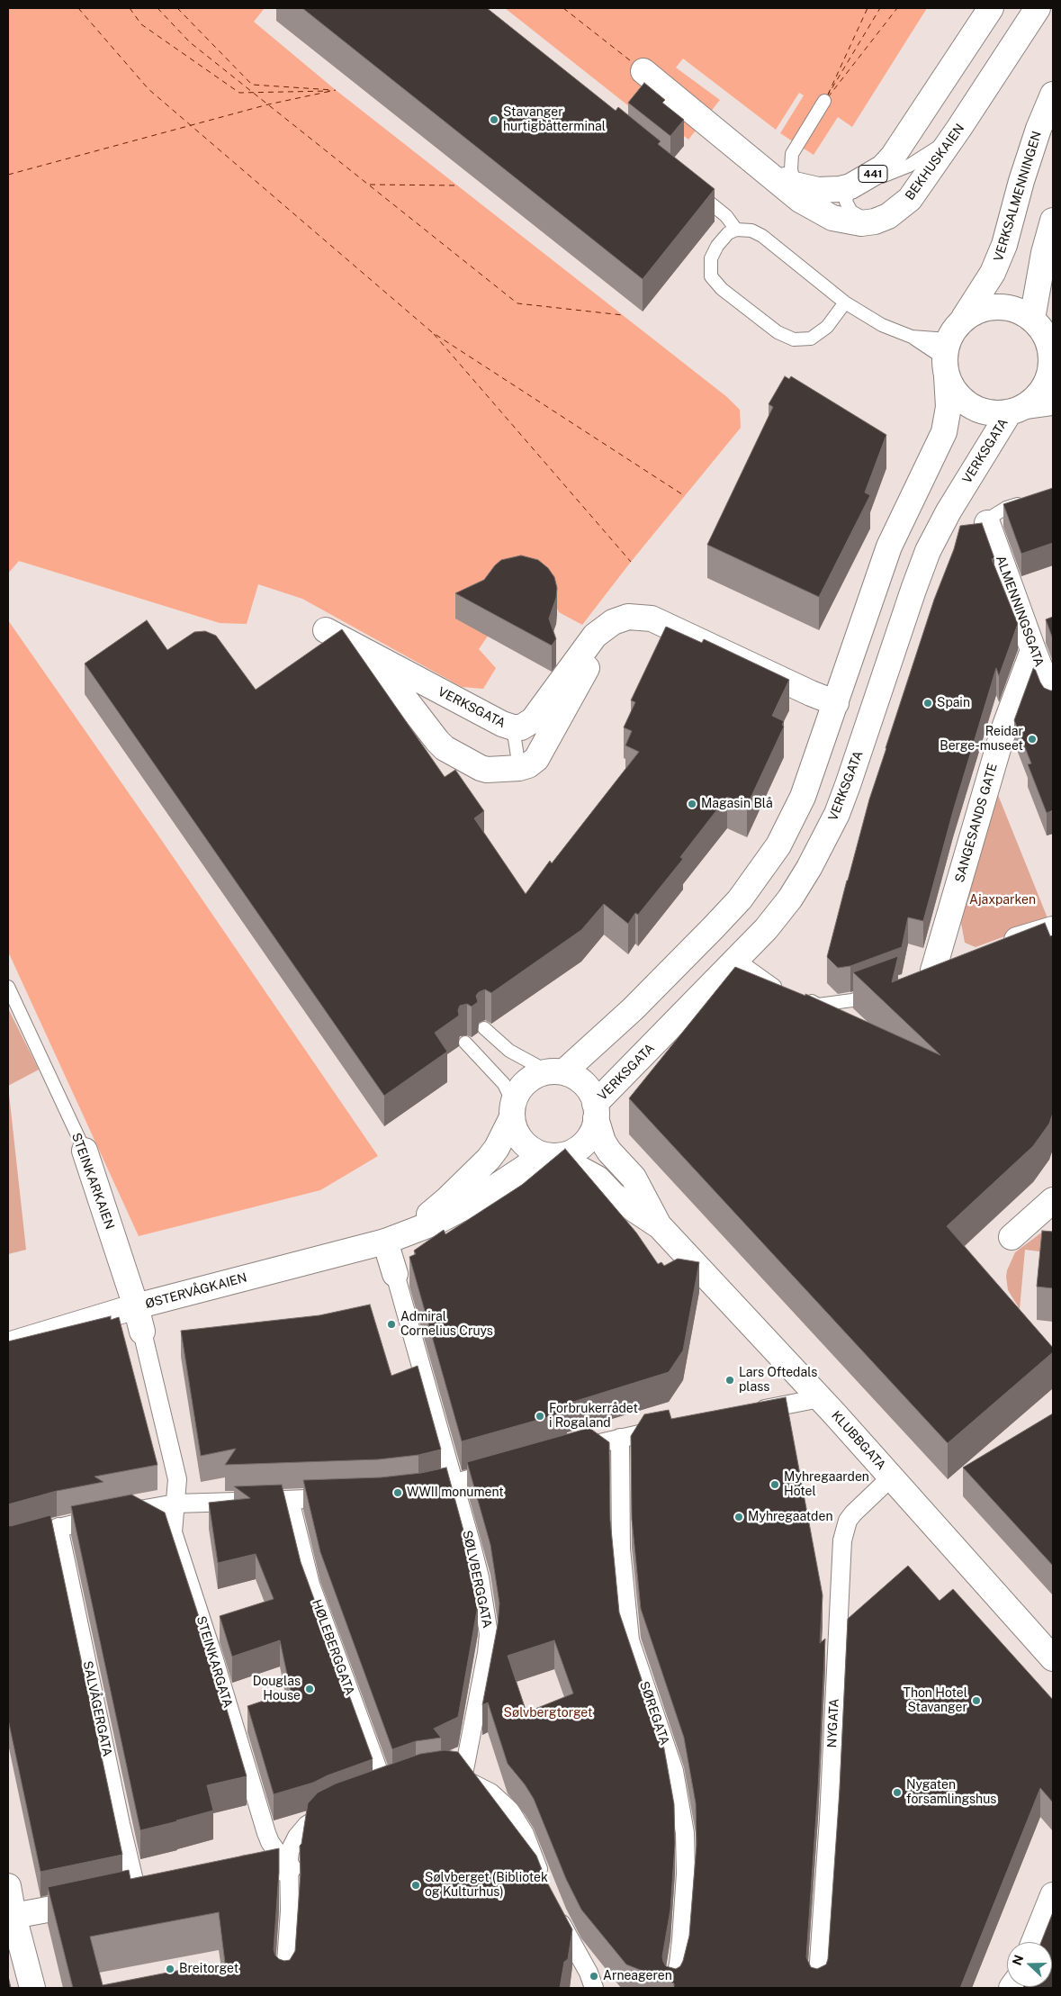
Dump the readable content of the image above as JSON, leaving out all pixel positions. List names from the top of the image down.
{
  "streets": {
    "main road": [
      "BEKHUSKAIEN",
      "441",
      "VERKSALMENNINGEN",
      "VERKSGATA",
      "ALMENNINGSGATA",
      "SANGESANDS GATE",
      "STEINKARKAIEN",
      "ØSTERVÅGKAIEN",
      "KLUBBGATA",
      "SØLVBERGGATA"
    ],
    "street": [
      "HØLEBERGGATA",
      "STEINKARGATA",
      "SALVÅGERGATA",
      "SØREGATA",
      "NYGATA"
    ]
  },
  "crossings": [
    ["VERKSALMENNINGEN", "VERKSGATA"],
    ["VERKSGATA", "ØSTERVÅGKAIEN"],
    ["VERKSGATA", "KLUBBGATA"],
    ["ALMENNINGSGATA", "SANGESANDS GATE"],
    ["STEINKARKAIEN", "ØSTERVÅGKAIEN"],
    ["STEINKARKAIEN", "STEINKARGATA"],
    ["ØSTERVÅGKAIEN", "KLUBBGATA"],
    ["ØSTERVÅGKAIEN", "SØLVBERGGATA"],
    ["KLUBBGATA", "NYGATA"]
  ],
  "parks": ["Ajaxparken", "Sølvbergtorget"],
  "places": [
    "Stavanger hurtigbåtterminal",
    "Spain",
    "Reidar Berge-museet",
    "Magasin Blå",
    "Admiral Cornelius Cruys",
    "Lars Oftedals plass",
    "Forbrukerrådet i Rogaland",
    "Myhregaarden Hotel",
    "WWII monument",
    "Myhregaatden",
    "Douglas House",
    "Thon Hotel Stavanger",
    "Nygaten forsamlingshus",
    "Sølvberget (Bibliotek og Kulturhus)",
    "Breitorget",
    "Arneageren"
  ],
  "north": "left"
}
